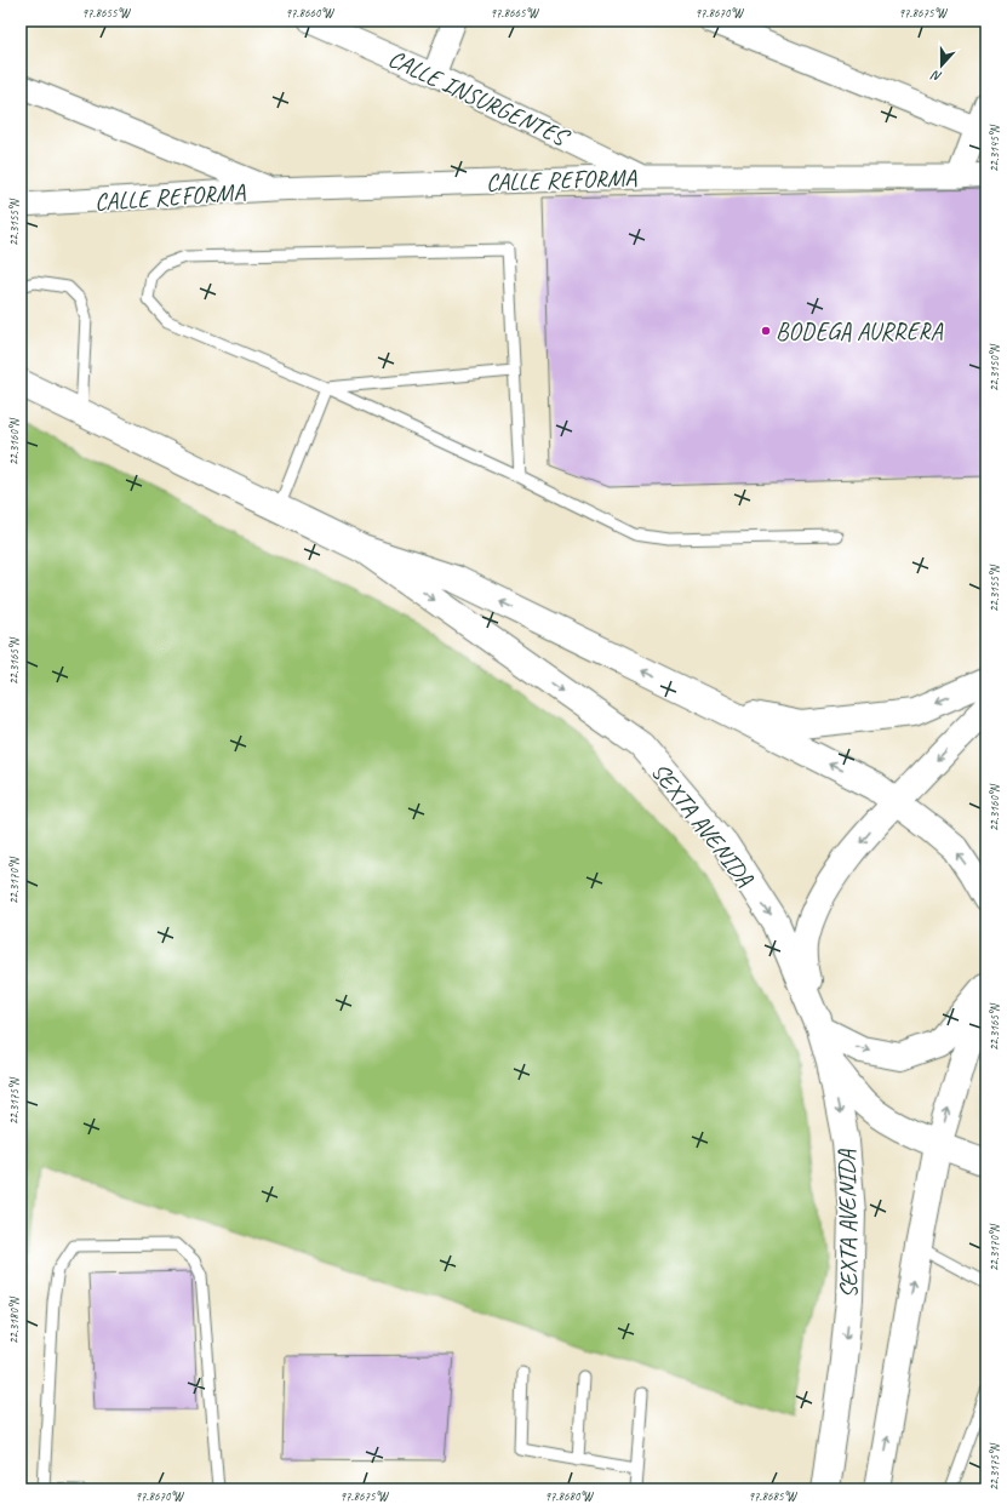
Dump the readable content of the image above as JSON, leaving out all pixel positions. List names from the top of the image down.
{
  "streets": {
    "main road": ["SEXTA AVENIDA"],
    "street": ["CALLE INSURGENTES", "CALLE REFORMA"]
  },
  "crossings": [
    ["CALLE INSURGENTES", "CALLE REFORMA"]
  ],
  "one_way": ["SEXTA AVENIDA"],
  "places": ["BODEGA AURRERA"],
  "north": "bottom",
  "coordinates": [
    "97.8655°W",
    "97.8660°W",
    "97.8665°W",
    "97.8670°W",
    "97.8675°W",
    "22.3145°N",
    "22.3155°N",
    "22.3150°N",
    "22.3160°N",
    "22.3165°N",
    "22.3170°N",
    "22.3175°N",
    "22.3180°N",
    "97.8680°W",
    "97.8685°W"
  ]
}
